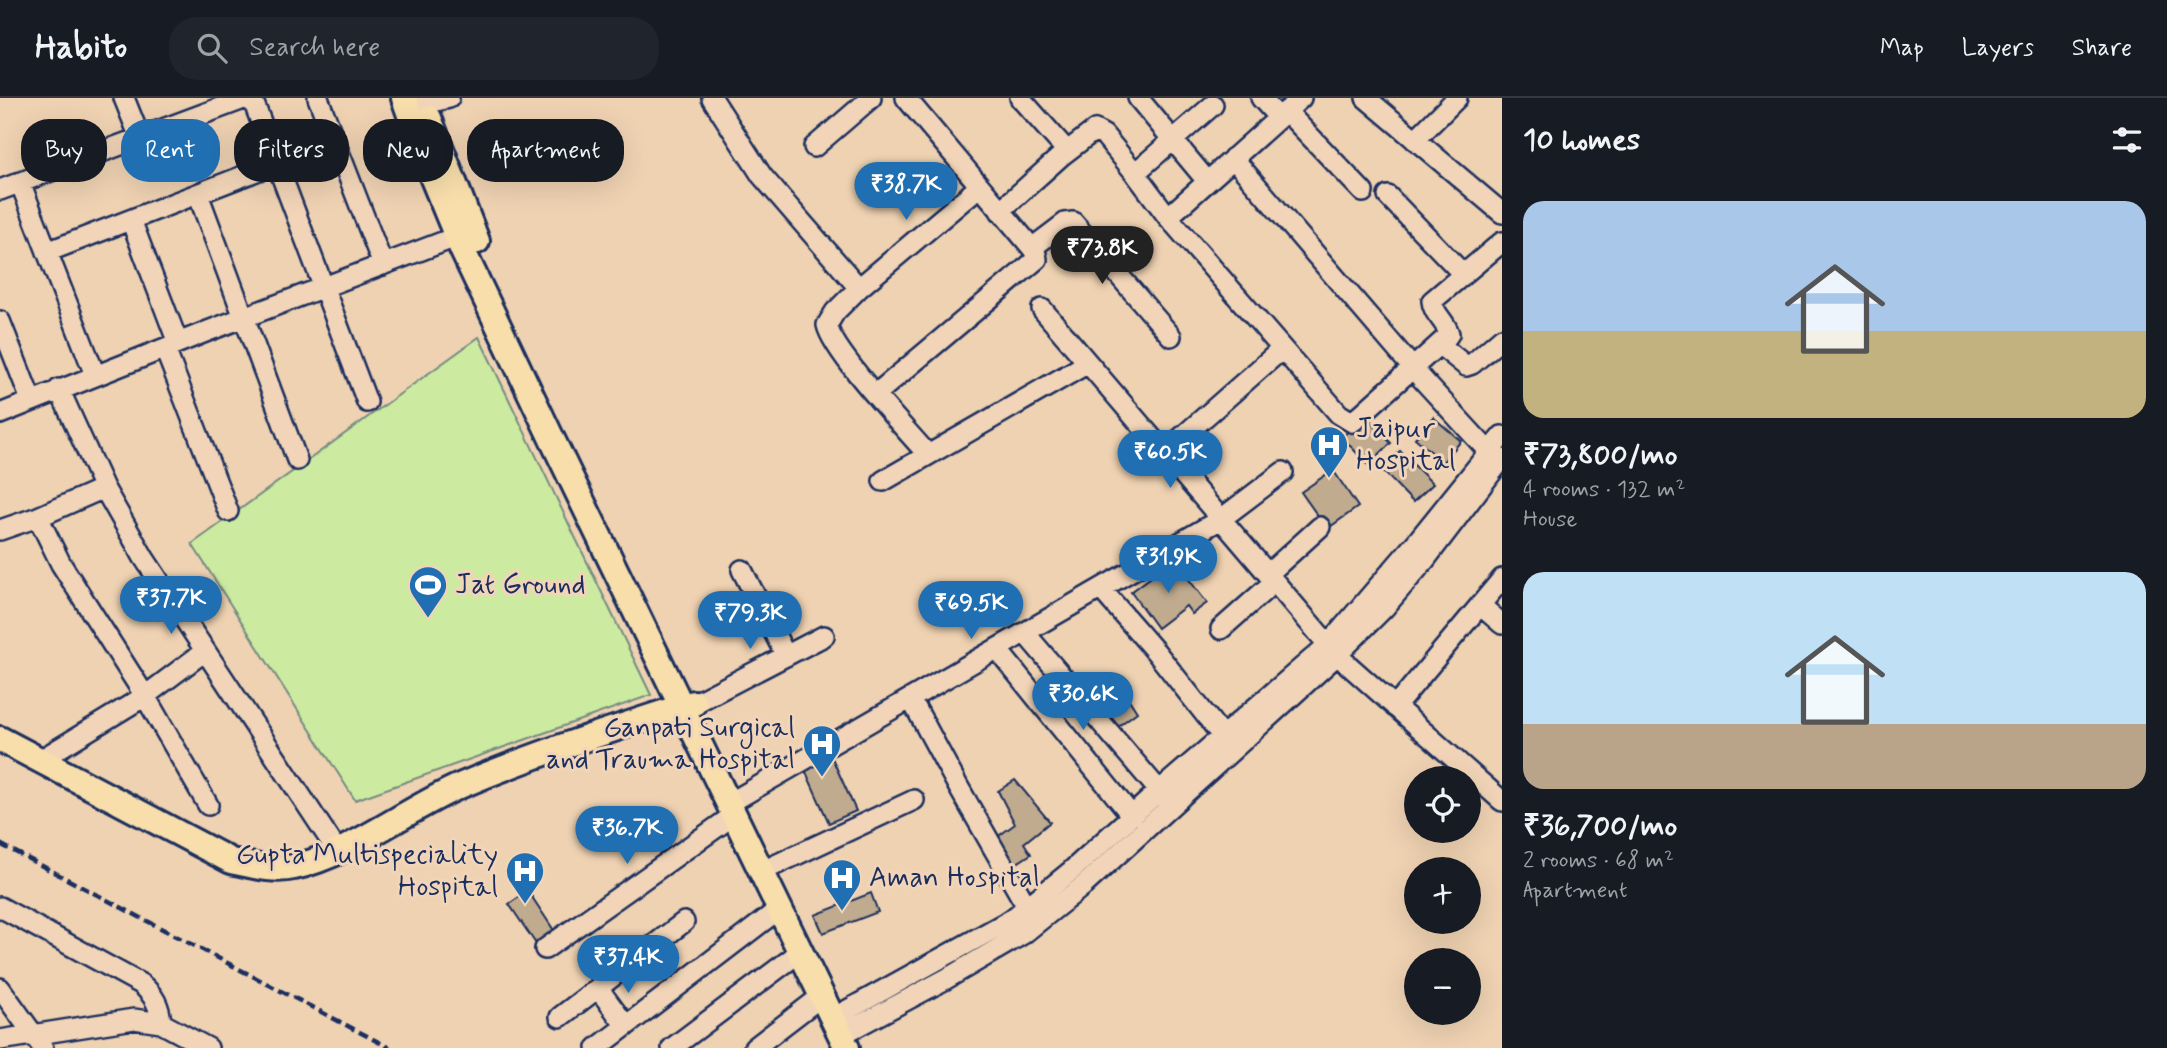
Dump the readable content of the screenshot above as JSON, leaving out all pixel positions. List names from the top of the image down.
{
  "places": {
    "hospital": [
      "Jaipur Hospital",
      "Ganpati Surgical and Trauma Hospital",
      "Gupta Multispeciality Hospital",
      "Aman Hospital"
    ],
    "sports": ["Jat Ground"]
  },
  "page": {
    "header": "Habito",
    "search": "Search here",
    "nav": ["Map", "Layers", "Share"],
    "heading": "10 homes",
    "chip": [
      "Buy",
      "Rent",
      "Filters",
      "New",
      "Apartment"
    ],
    "price": [
      "₹38.7K",
      "₹73.8K",
      "₹60.5K",
      "₹31.9K",
      "₹37.7K",
      "₹69.5K",
      "₹79.3K",
      "₹30.6K",
      "₹36.7K",
      "₹37.4K"
    ],
    "list": [
      {
        "name": "₹73,800/mo",
        "note": "4 rooms · 132 m² · House"
      },
      {
        "name": "₹36,700/mo",
        "note": "2 rooms · 68 m² · Apartment"
      }
    ],
    "map_buttons": ["+", "−"]
  }
}
